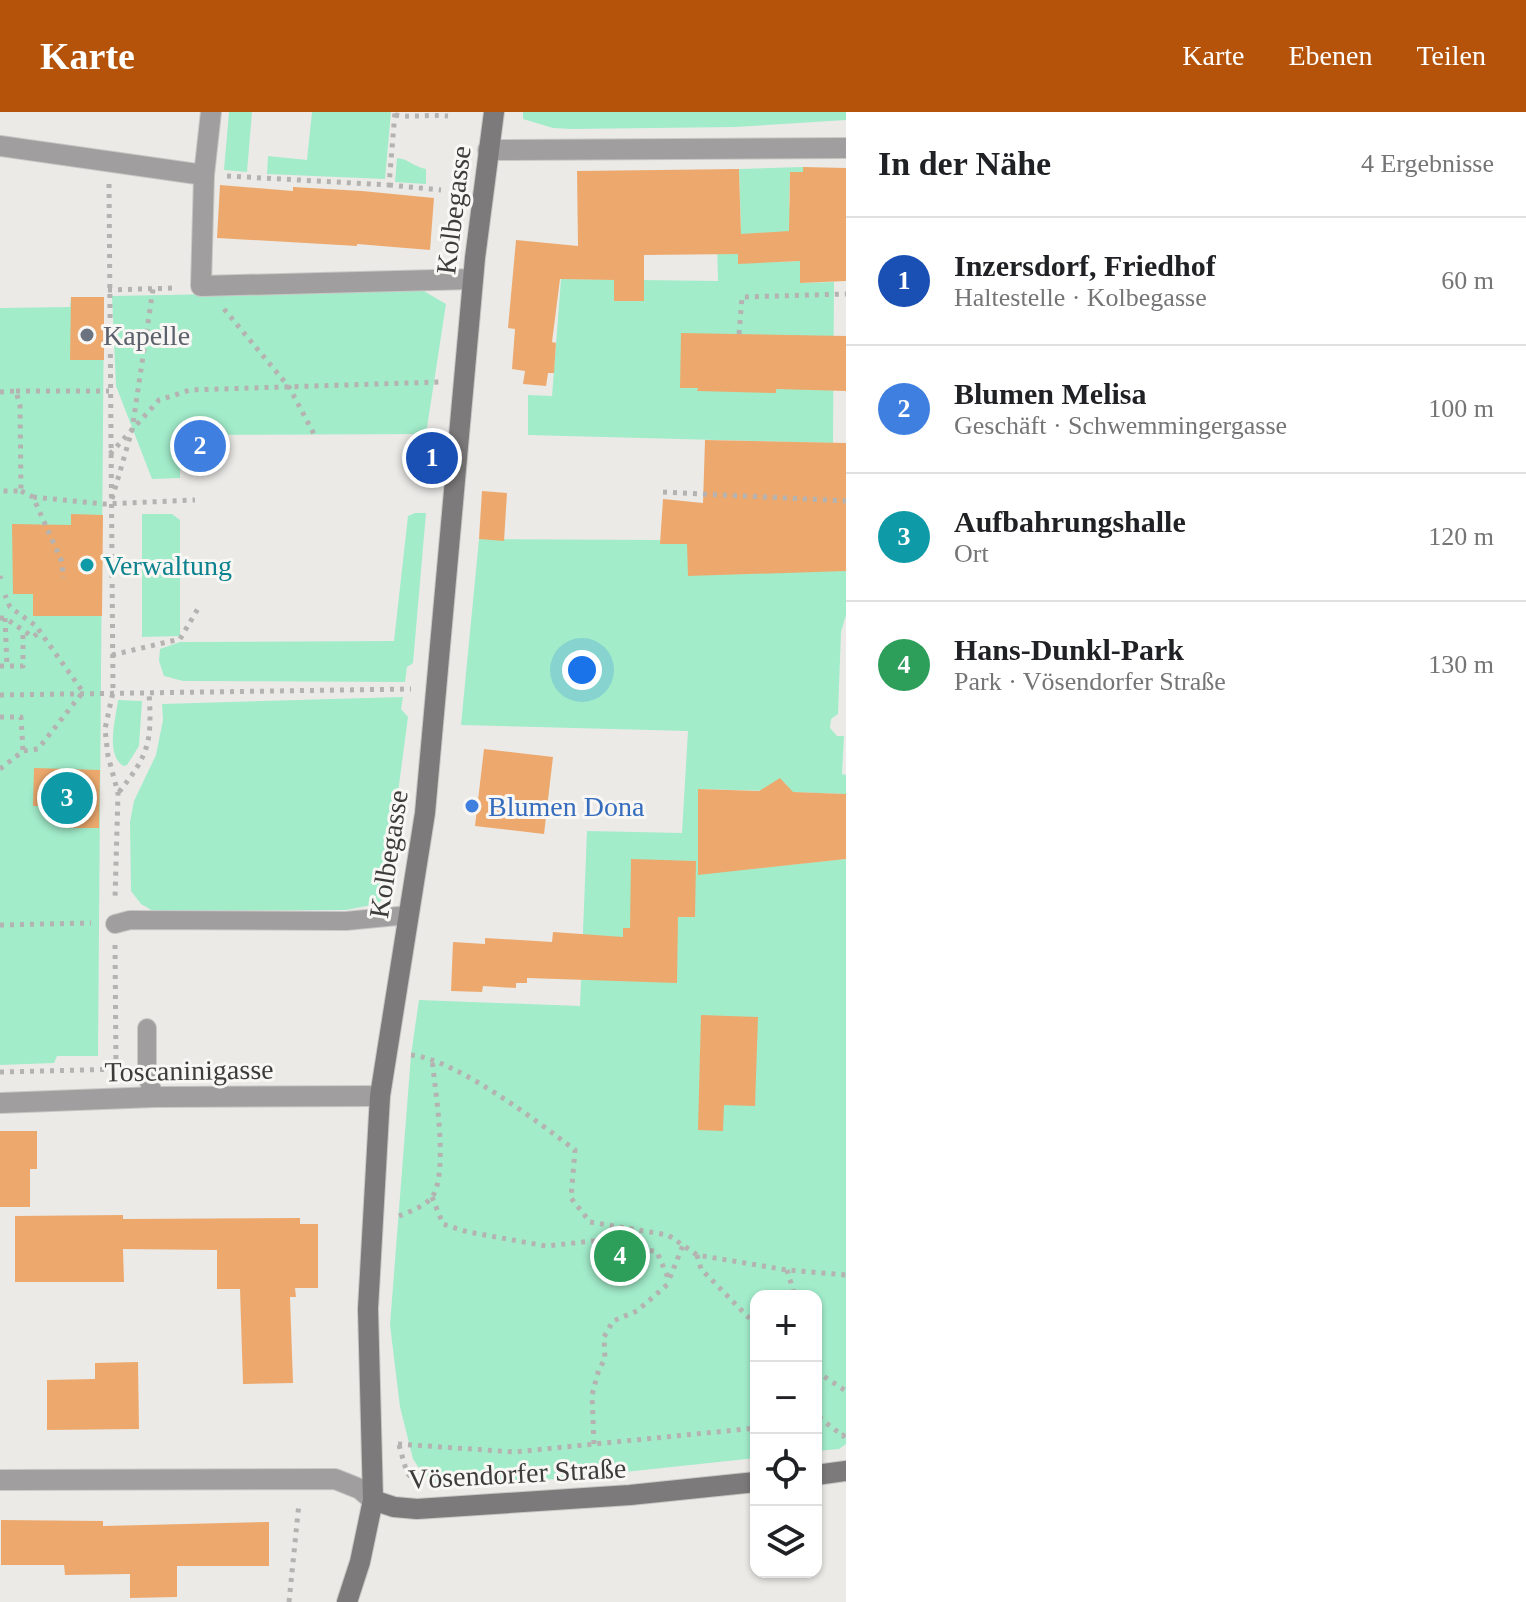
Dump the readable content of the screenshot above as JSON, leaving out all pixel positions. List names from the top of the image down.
{
  "streets": {
    "main road": ["Kolbegasse", "Vösendorfer Straße"],
    "street": ["Toscaninigasse"]
  },
  "crossings": [
    ["Kolbegasse", "Toscaninigasse"],
    ["Kolbegasse", "Vösendorfer Straße"]
  ],
  "places": ["Kapelle", "Verwaltung", "Blumen Dona"],
  "page": {
    "header": "Karte",
    "nav": ["Karte", "Ebenen", "Teilen"],
    "heading": ["In der Nähe", "4 Ergebnisse"],
    "list": [
      {
        "mark": "1",
        "name": "Inzersdorf, Friedhof",
        "note": "Haltestelle · Kolbegasse",
        "value": "60 m"
      },
      {
        "mark": "2",
        "name": "Blumen Melisa",
        "note": "Geschäft · Schwemmingergasse",
        "value": "100 m"
      },
      {
        "mark": "3",
        "name": "Aufbahrungshalle",
        "note": "Ort",
        "value": "120 m"
      },
      {
        "mark": "4",
        "name": "Hans-Dunkl-Park",
        "note": "Park · Vösendorfer Straße",
        "value": "130 m"
      }
    ],
    "pins": [
      "2",
      "1",
      "3",
      "4"
    ],
    "map_buttons": ["+", "−"]
  }
}
